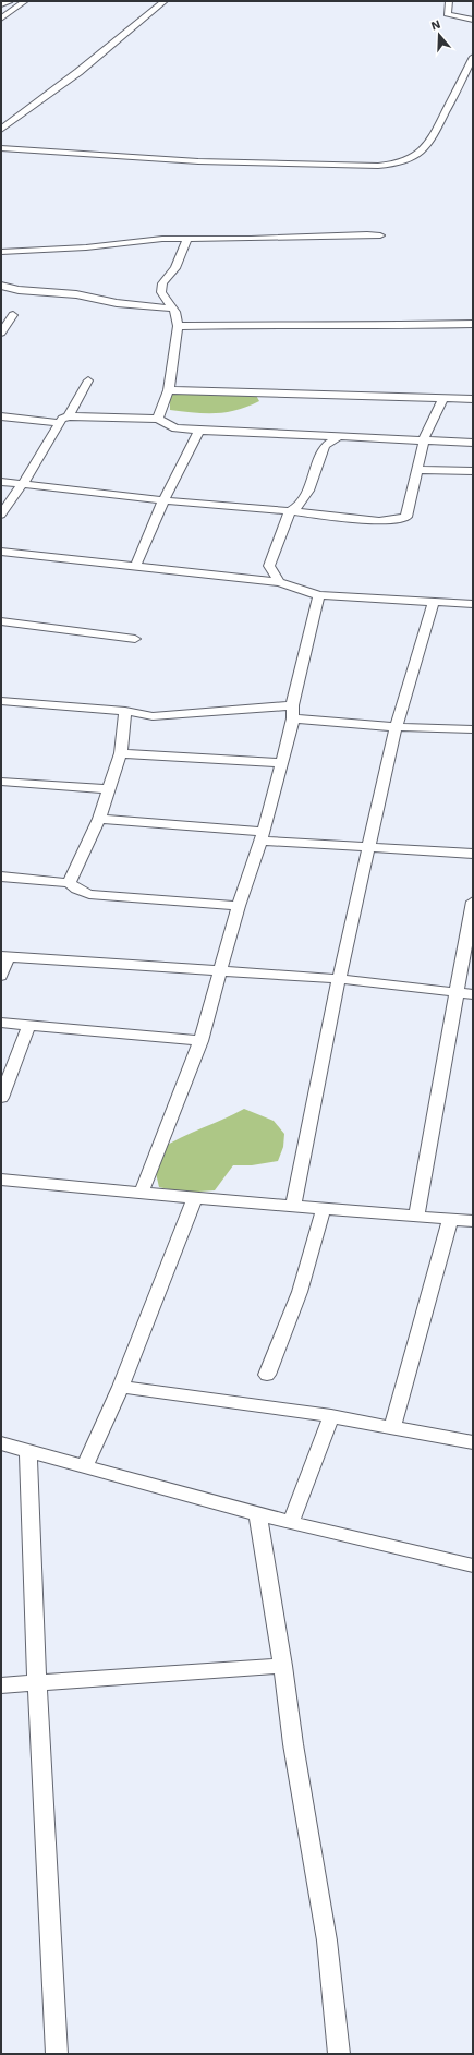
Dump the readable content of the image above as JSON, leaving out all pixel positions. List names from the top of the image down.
{
  "north": "top"
}
